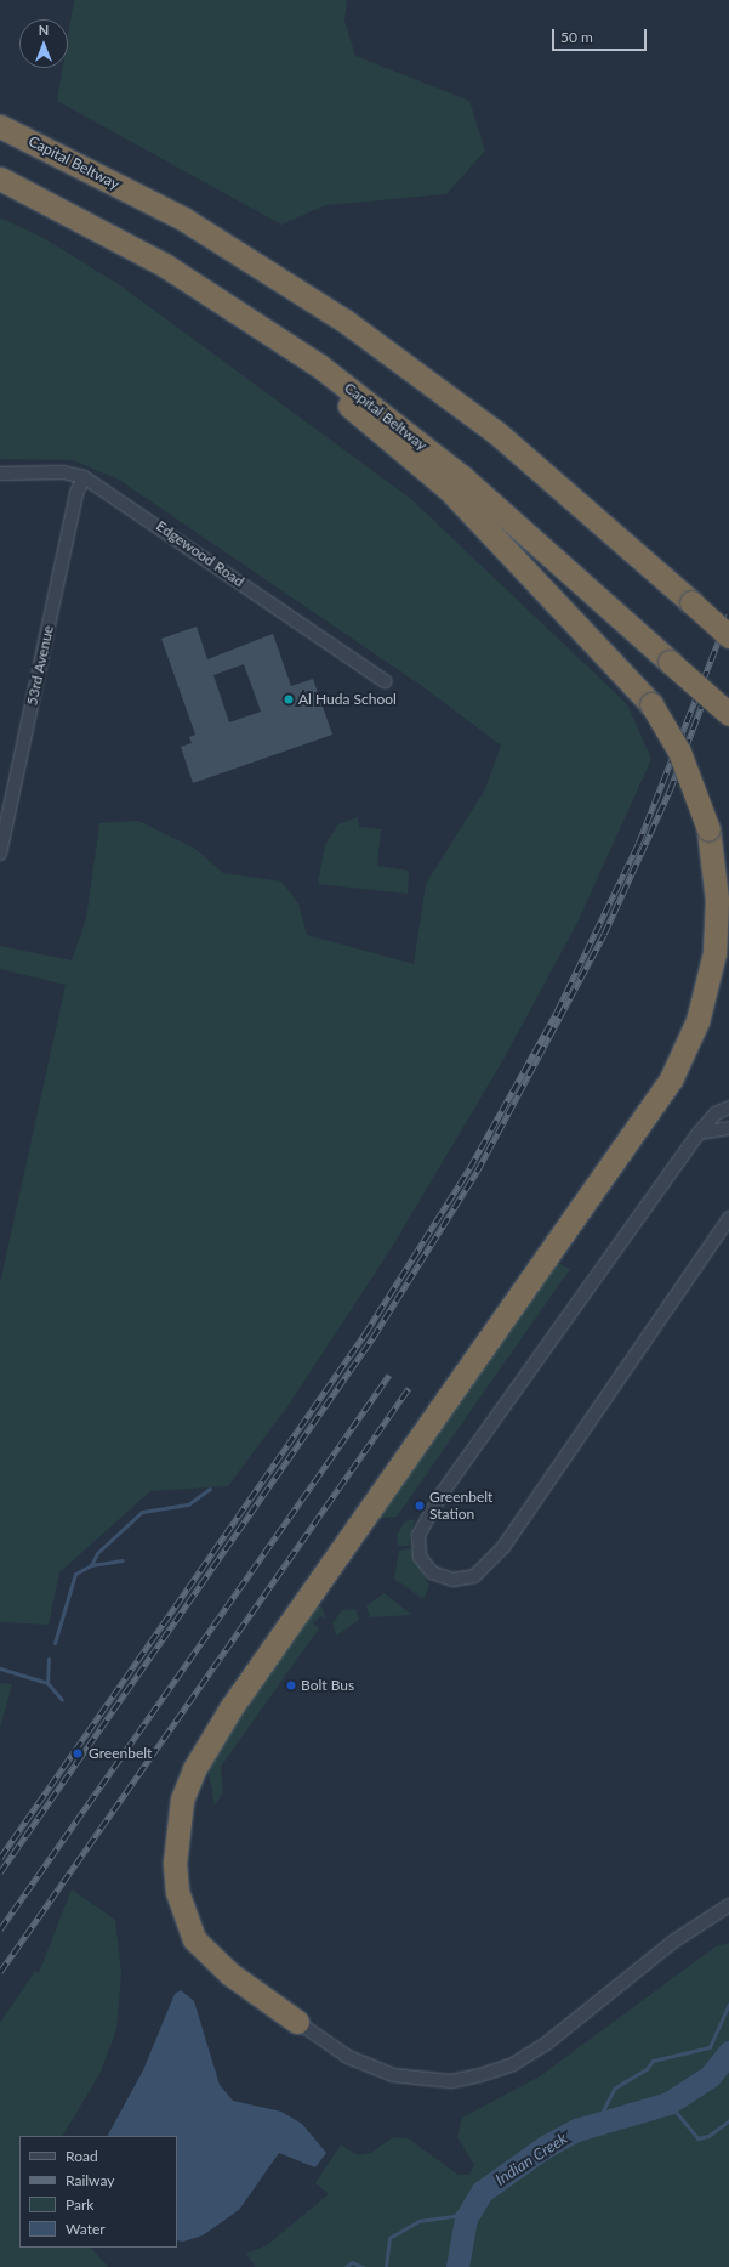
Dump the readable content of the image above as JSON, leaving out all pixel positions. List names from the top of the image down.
{
  "streets": {
    "highway": ["Capital Beltway"],
    "street": ["Edgewood Road", "53rd Avenue"]
  },
  "crossings": [
    ["Edgewood Road", "53rd Avenue"]
  ],
  "water": ["Indian Creek"],
  "places": [
    "Al Huda School",
    "Greenbelt Station",
    "Bolt Bus",
    "Greenbelt"
  ],
  "legend": [
    "Road",
    "Railway",
    "Park",
    "Water"
  ],
  "scale_bar": "50 m",
  "north": "top"
}
